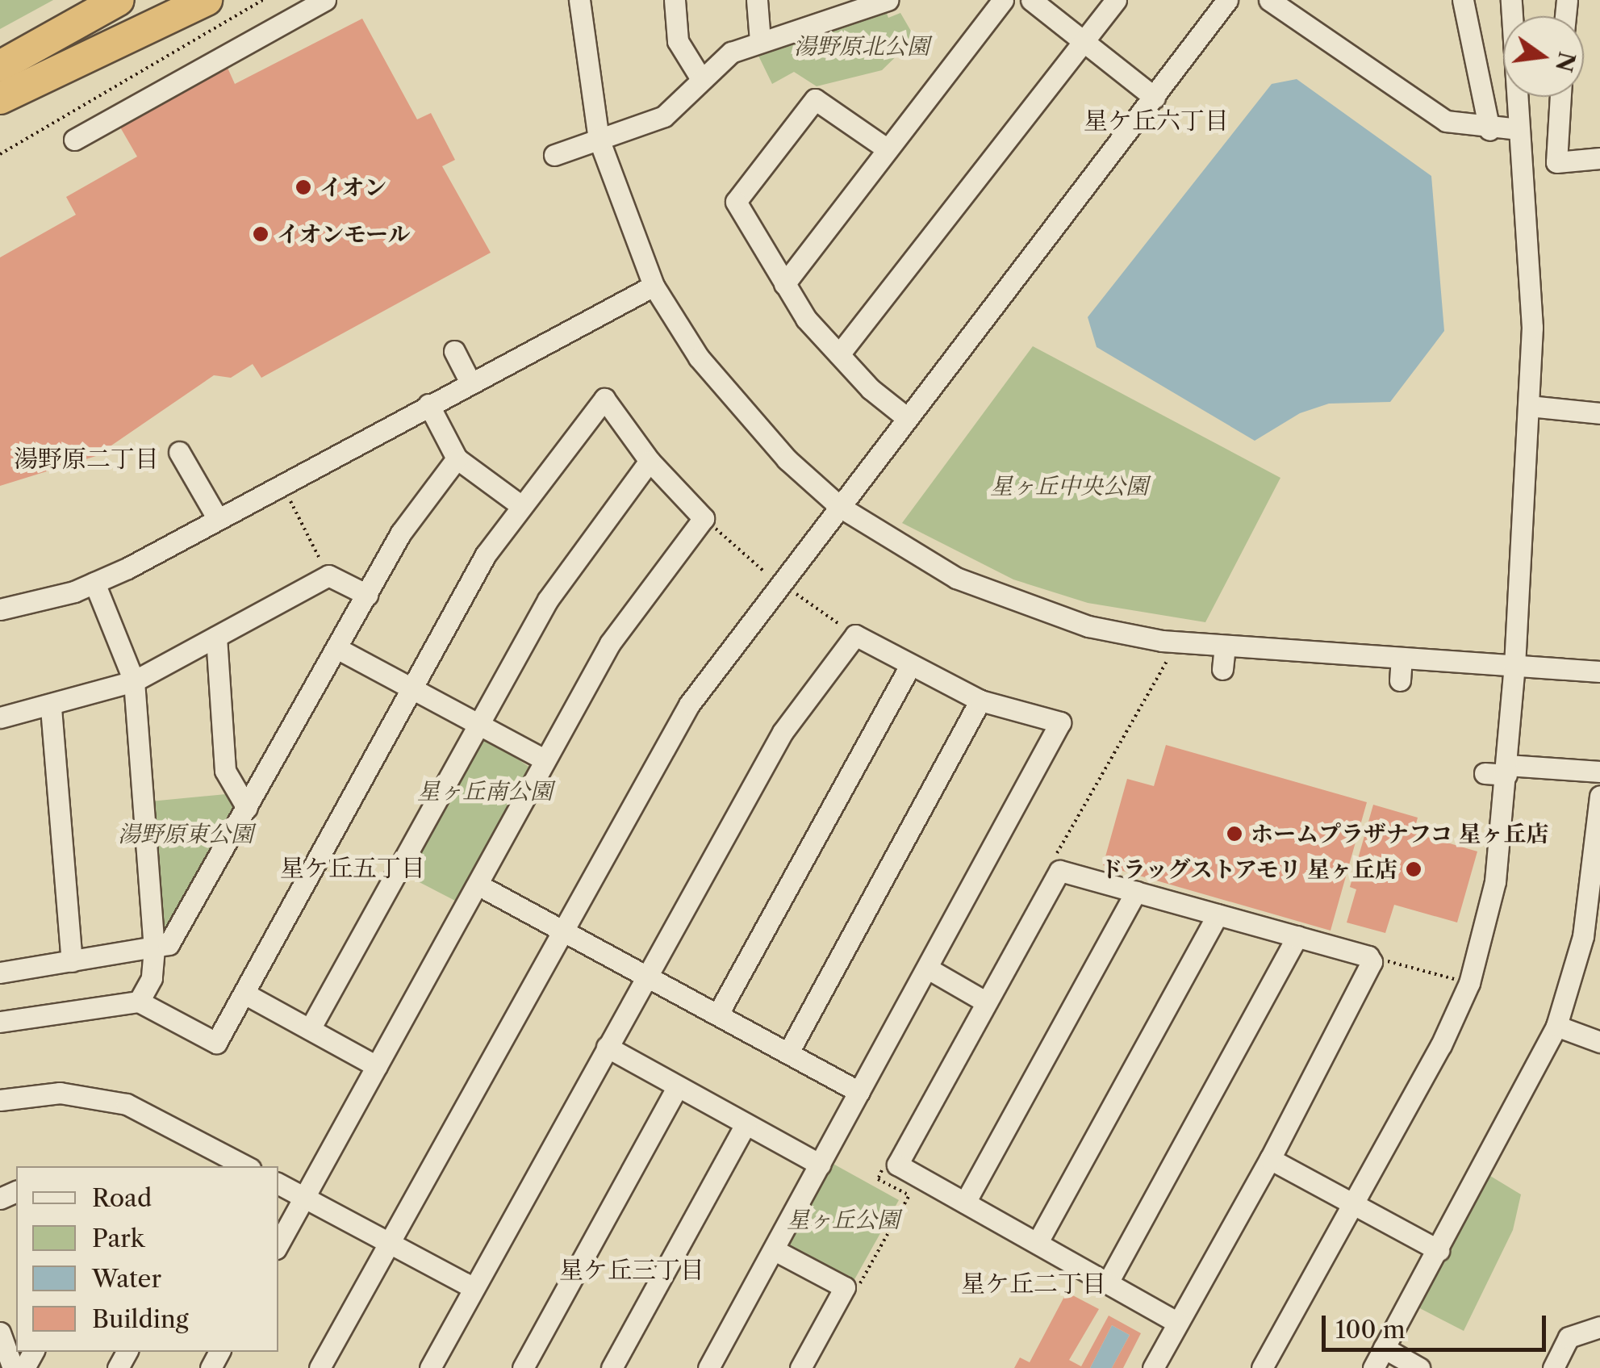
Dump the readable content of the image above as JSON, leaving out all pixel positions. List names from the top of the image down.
{
  "districts": [
    "星ケ丘六丁目",
    "湯野原二丁目",
    "星ケ丘五丁目",
    "星ケ丘三丁目",
    "星ケ丘二丁目"
  ],
  "parks": [
    "湯野原北公園",
    "星ヶ丘中央公園",
    "星ヶ丘南公園",
    "湯野原東公園",
    "星ヶ丘公園"
  ],
  "places": [
    "イオン",
    "イオンモール",
    "ホームプラザナフコ 星ヶ丘店",
    "ドラッグストアモリ 星ヶ丘店"
  ],
  "legend": [
    "Road",
    "Park",
    "Water",
    "Building"
  ],
  "scale_bar": "100 m",
  "north": "right"
}
